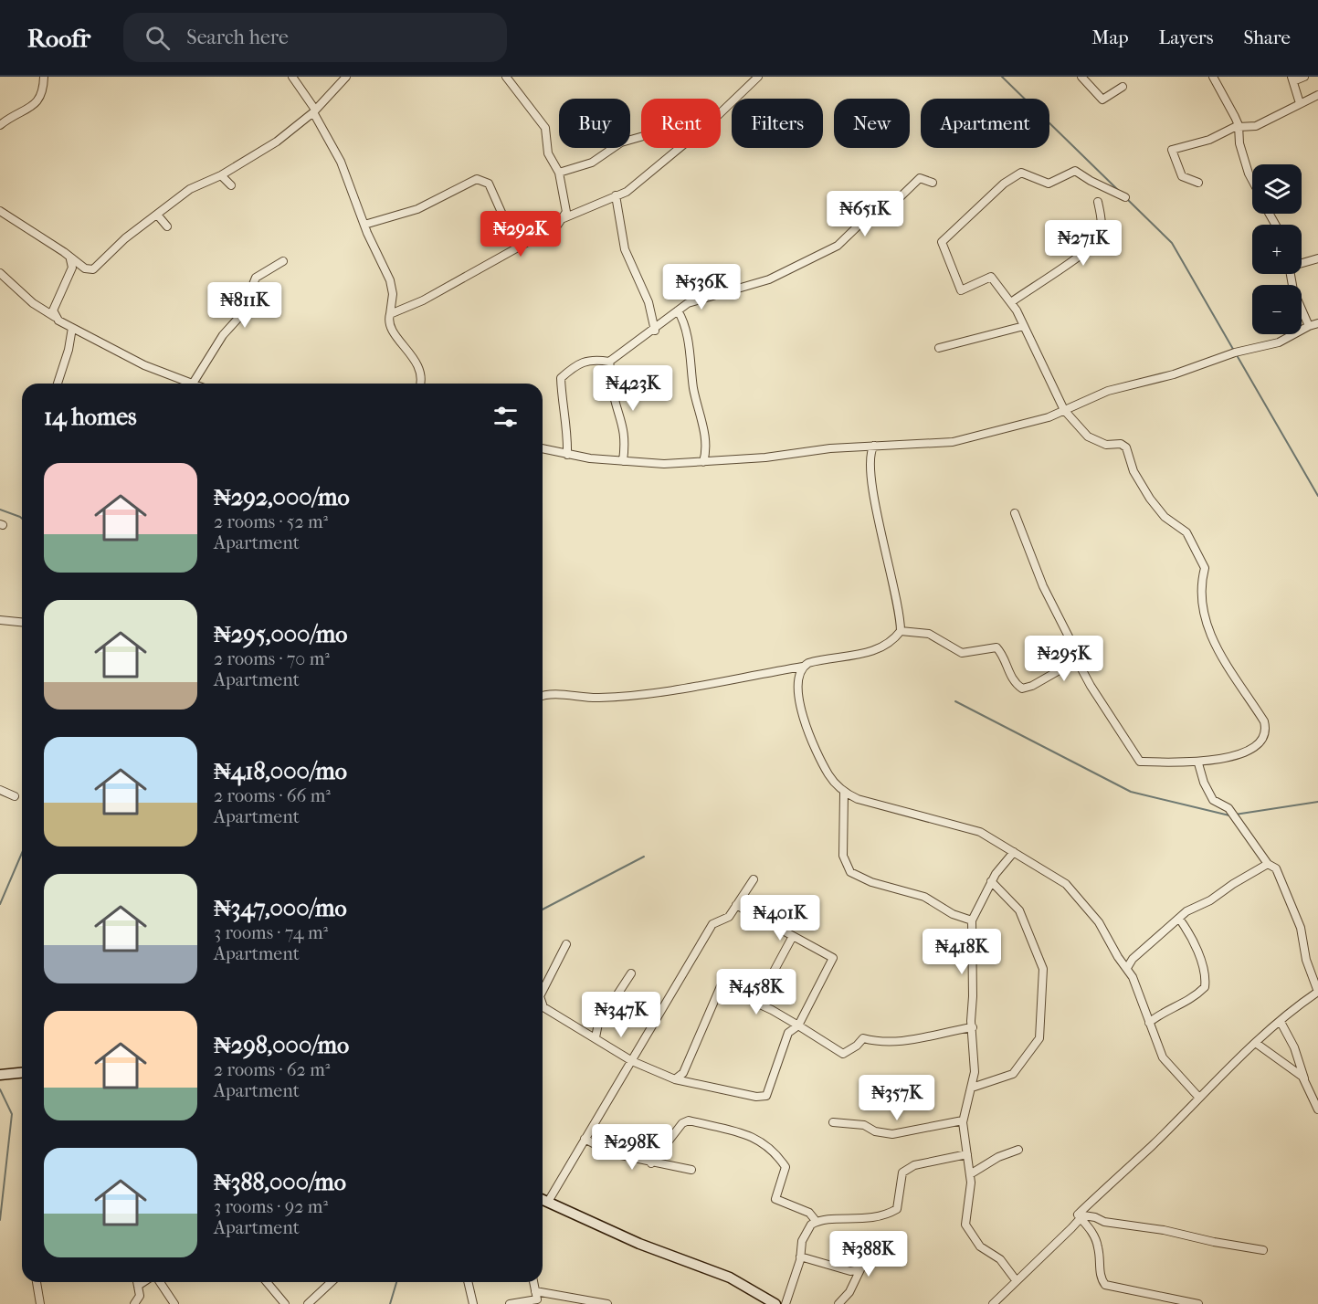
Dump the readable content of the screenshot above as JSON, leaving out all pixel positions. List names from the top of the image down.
{
  "page": {
    "header": "Roofr",
    "search": "Search here",
    "nav": ["Map", "Layers", "Share"],
    "chip": [
      "Buy",
      "Rent",
      "Filters",
      "New",
      "Apartment"
    ],
    "map_buttons": ["+", "−"],
    "price": [
      "₦651K",
      "₦292K",
      "₦271K",
      "₦536K",
      "₦811K",
      "₦423K",
      "₦295K",
      "₦401K",
      "₦418K",
      "₦458K",
      "₦347K",
      "₦357K",
      "₦298K",
      "₦388K"
    ],
    "heading": "14 homes",
    "list": [
      {
        "name": "₦292,000/mo",
        "note": "2 rooms · 52 m² · Apartment"
      },
      {
        "name": "₦295,000/mo",
        "note": "2 rooms · 70 m² · Apartment"
      },
      {
        "name": "₦418,000/mo",
        "note": "2 rooms · 66 m² · Apartment"
      },
      {
        "name": "₦347,000/mo",
        "note": "3 rooms · 74 m² · Apartment"
      },
      {
        "name": "₦298,000/mo",
        "note": "2 rooms · 62 m² · Apartment"
      },
      {
        "name": "₦388,000/mo",
        "note": "3 rooms · 92 m² · Apartment"
      }
    ]
  }
}
